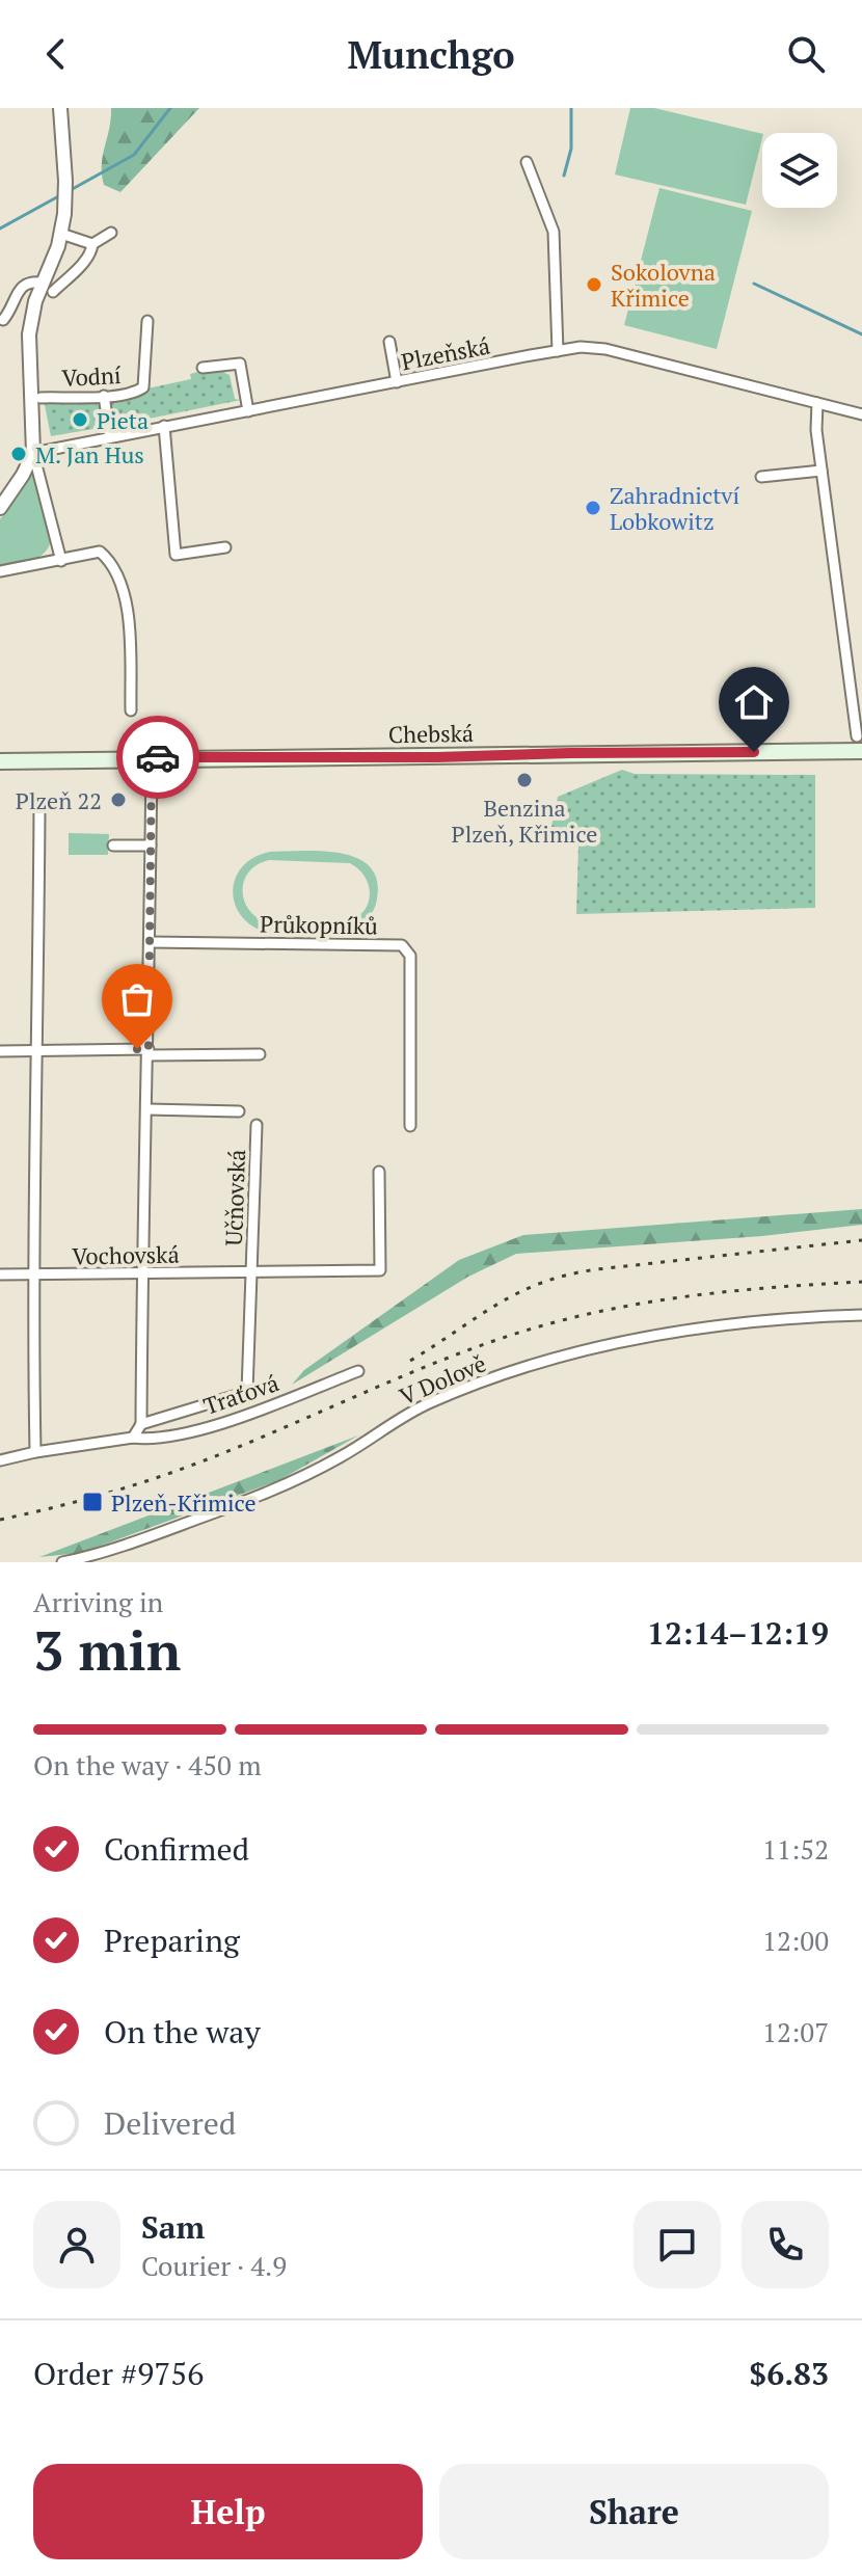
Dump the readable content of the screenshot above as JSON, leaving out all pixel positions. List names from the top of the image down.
{
  "streets": {
    "main road": ["Chebská"],
    "street": [
      "Plzeňská",
      "Vodní",
      "Průkopníků",
      "Učňovská",
      "Vochovská",
      "V Dolově",
      "Traťová"
    ]
  },
  "crossings": [
    ["Učňovská", "Vochovská"],
    ["Učňovská", "Traťová"]
  ],
  "places": {
    "other": [
      "Sokolovna Křimice",
      "Pieta",
      "M. Jan Hus",
      "Zahradnictví Lobkowitz",
      "Benzina Plzeň, Křimice",
      "Plzeň 22"
    ],
    "transit": ["Plzeň-Křimice"]
  },
  "page": {
    "header": "Munchgo",
    "heading": ["3 min", "Arriving in", "12:14–12:19"],
    "panel": [
      "Sam",
      "Courier · 4.9",
      "Order #9756",
      "$6.83"
    ],
    "bar": "On the way · 450 m",
    "list": [
      ["Confirmed", "11:52"],
      ["Preparing", "12:00"],
      ["On the way", "12:07"],
      "Delivered"
    ],
    "buttons": ["Help", "Share"]
  }
}
